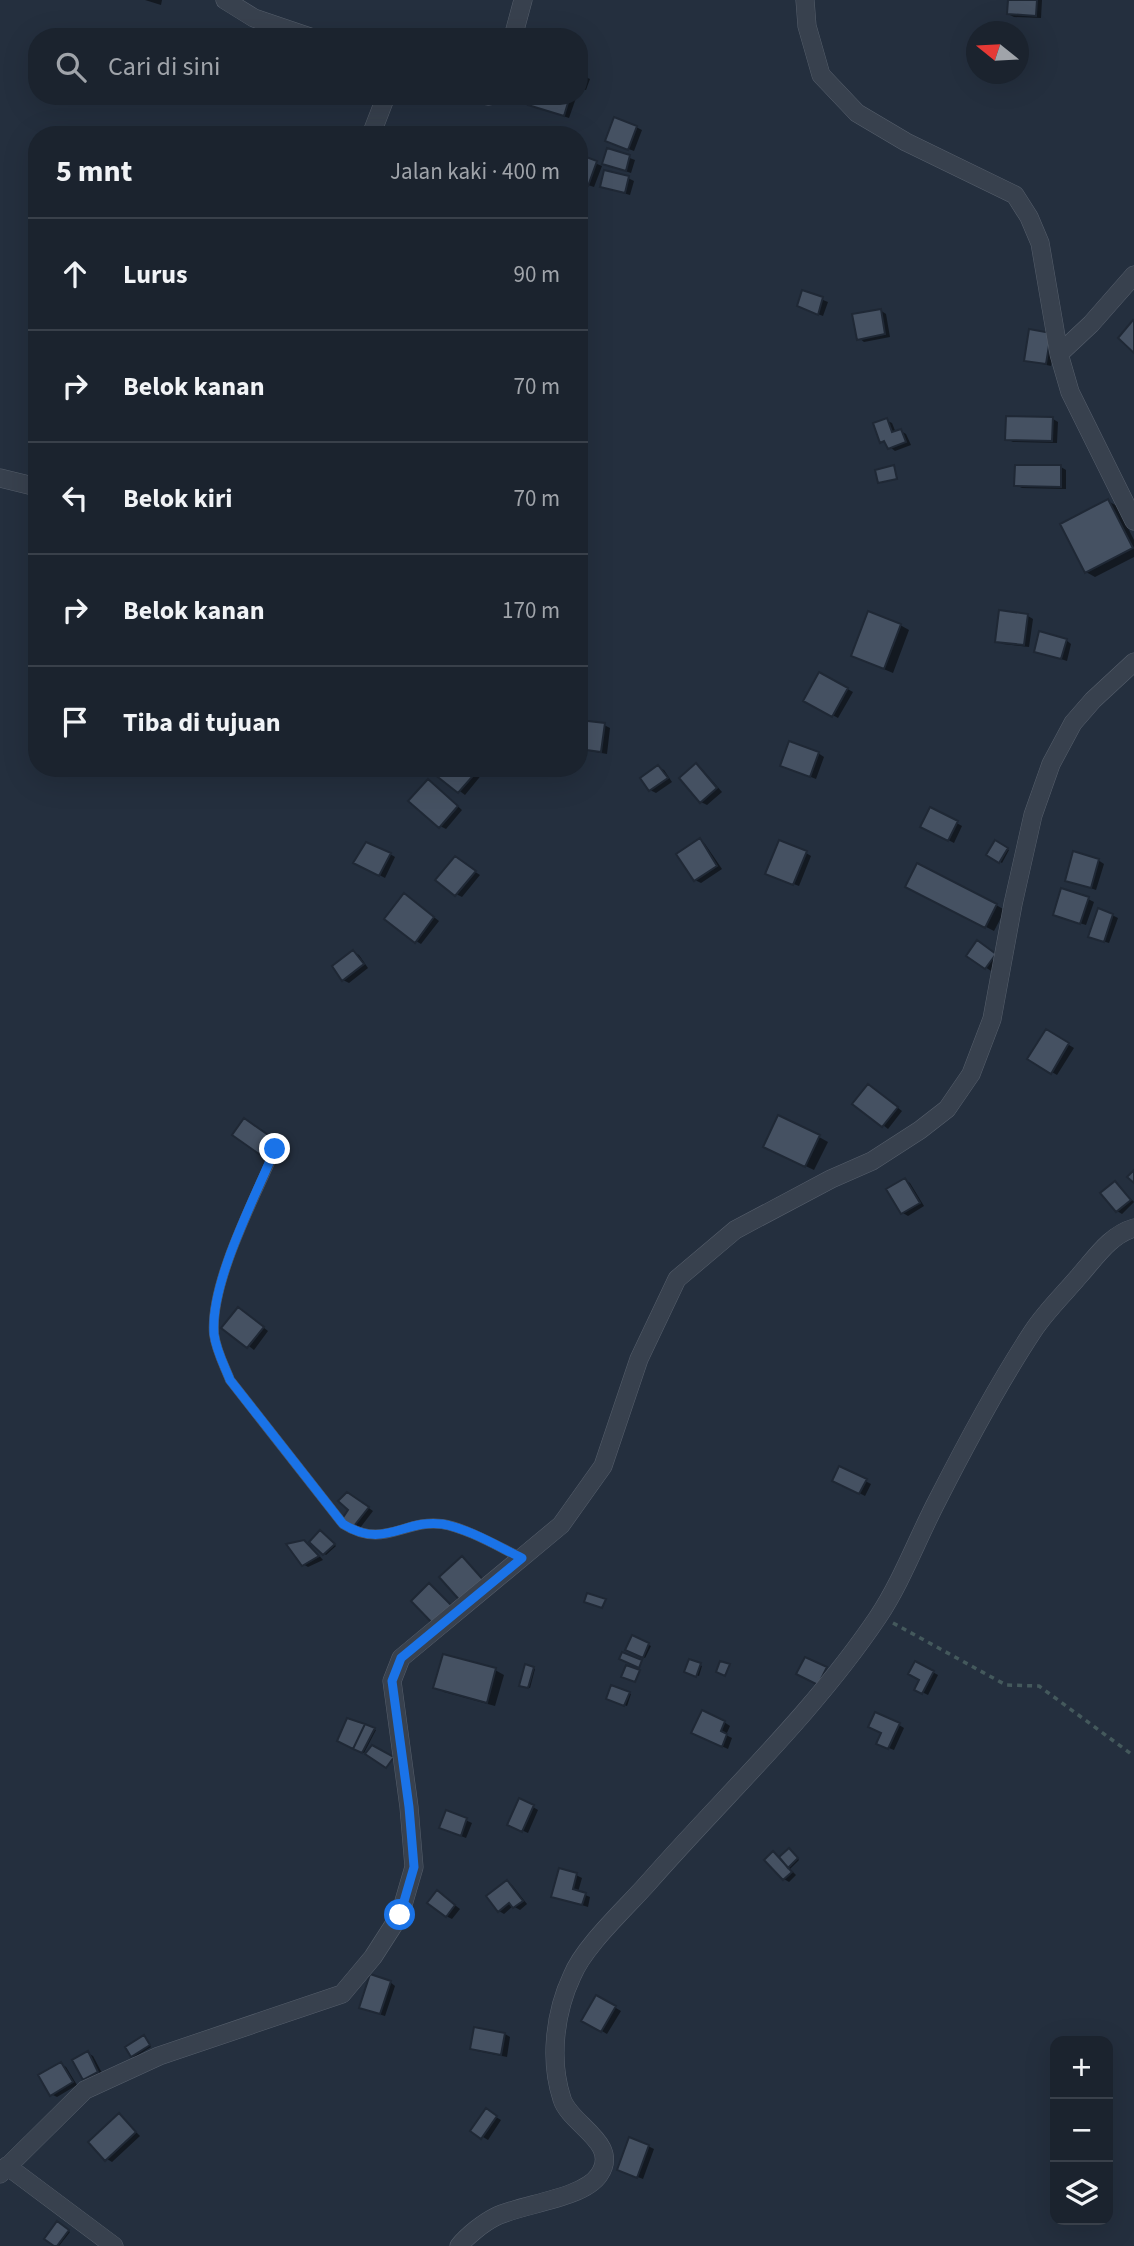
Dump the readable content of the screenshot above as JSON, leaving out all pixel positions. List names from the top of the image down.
{
  "north": "left",
  "page": {
    "search": "Cari di sini",
    "heading": ["5 mnt", "Jalan kaki · 400 m"],
    "list": [
      ["Lurus", "90 m"],
      ["Belok kanan", "70 m"],
      ["Belok kiri", "70 m"],
      ["Belok kanan", "170 m"],
      "Tiba di tujuan"
    ],
    "map_buttons": ["+", "−"]
  }
}
